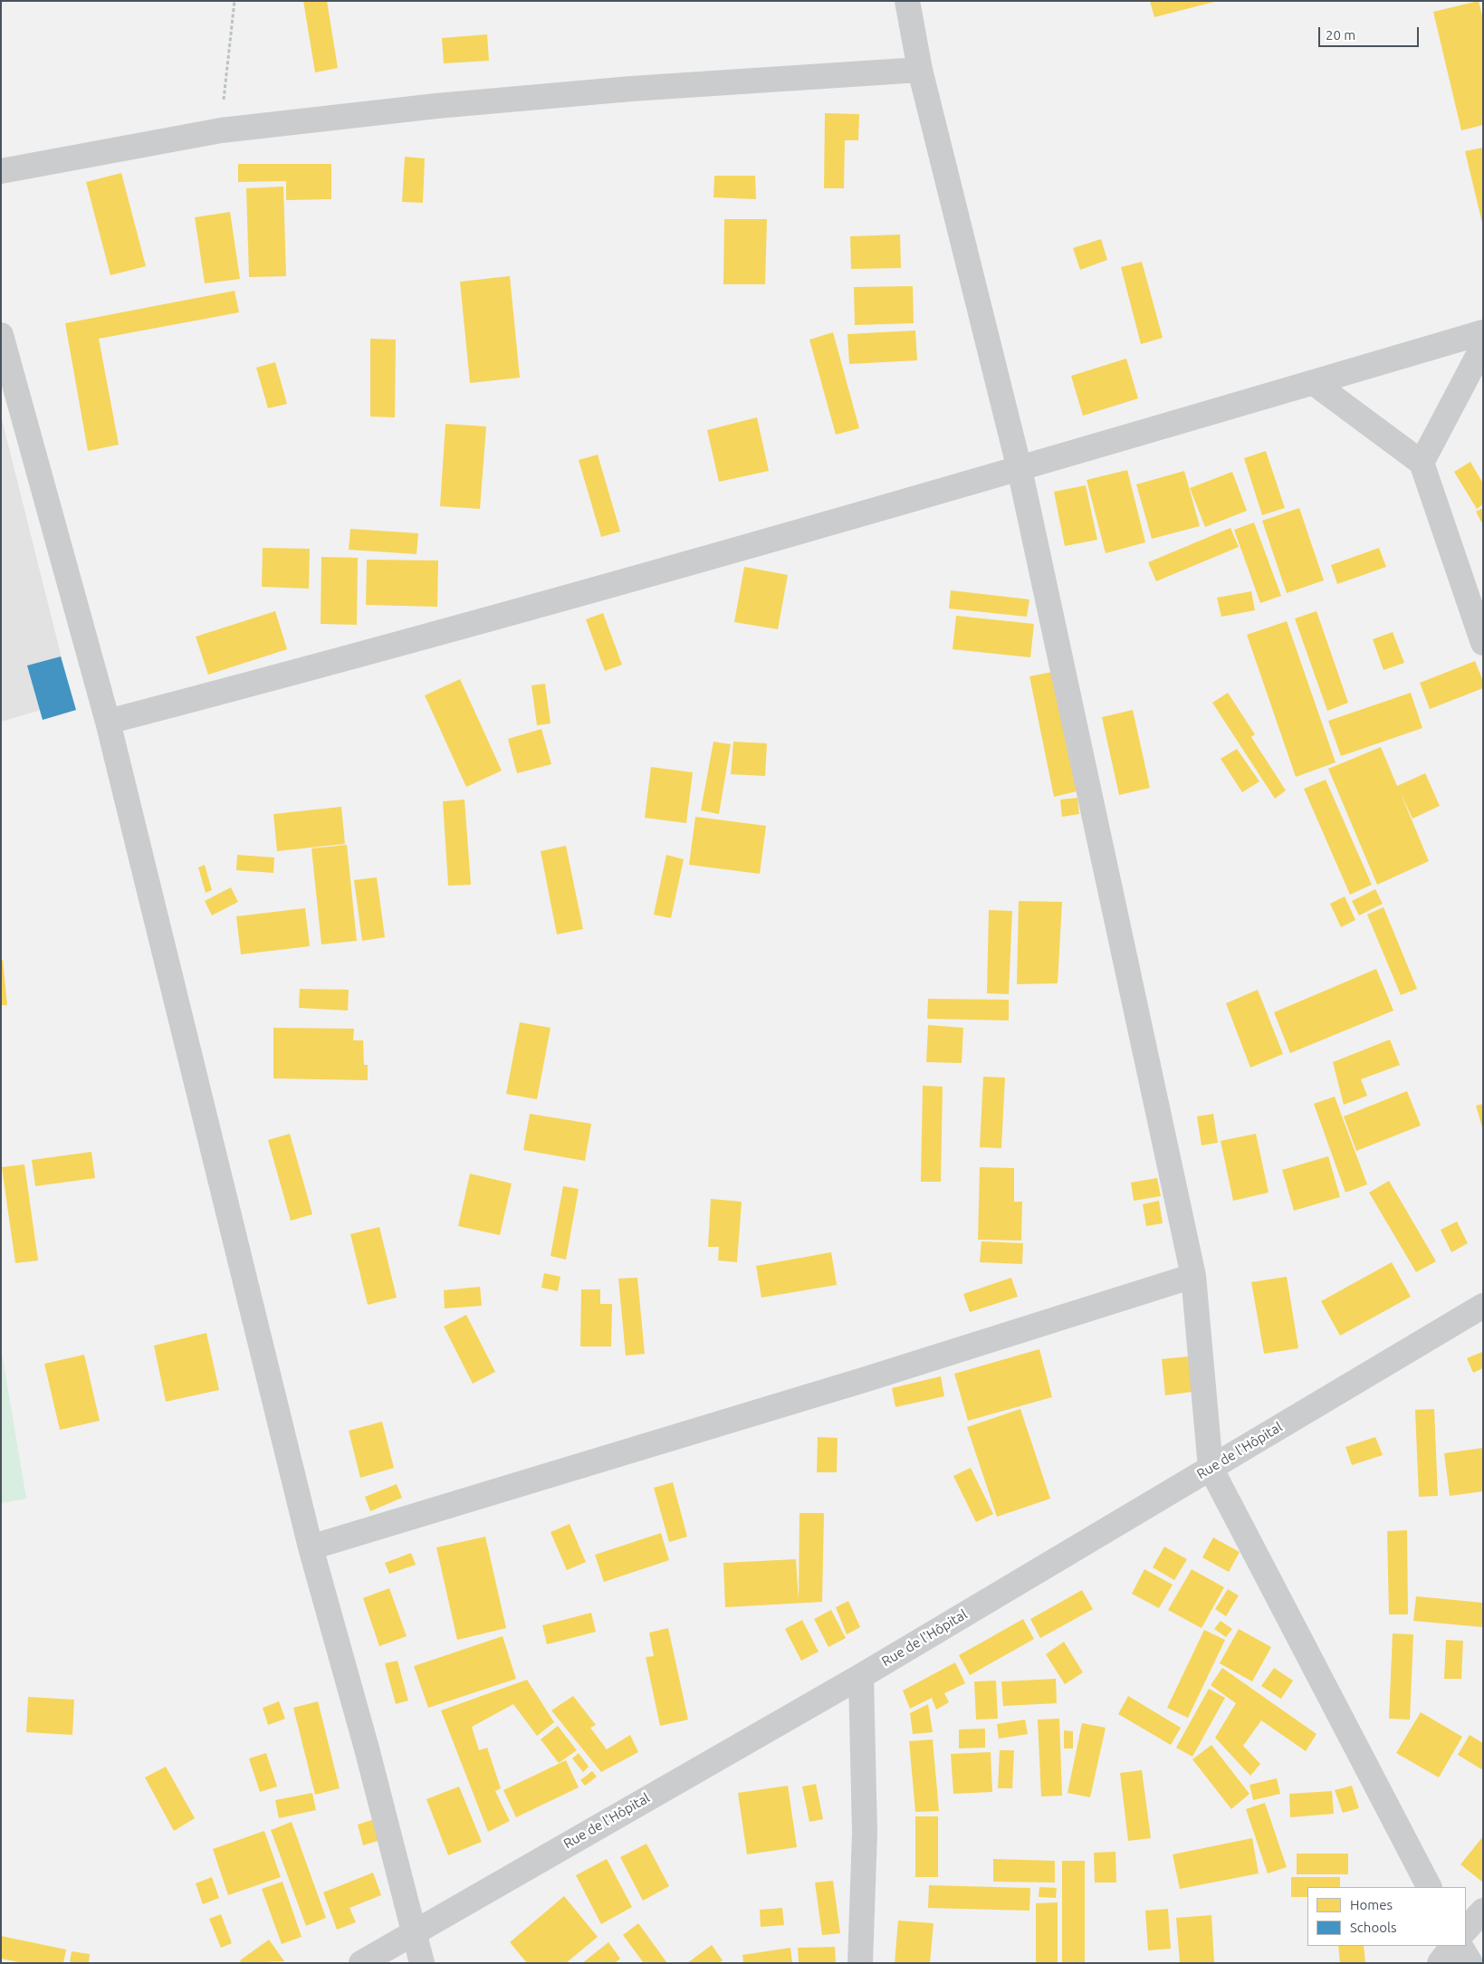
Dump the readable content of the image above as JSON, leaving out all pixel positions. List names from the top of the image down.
{
  "streets": {
    "street": ["Rue de l'Hôpital"]
  },
  "legend": ["Homes", "Schools"],
  "scale_bar": "20 m"
}
